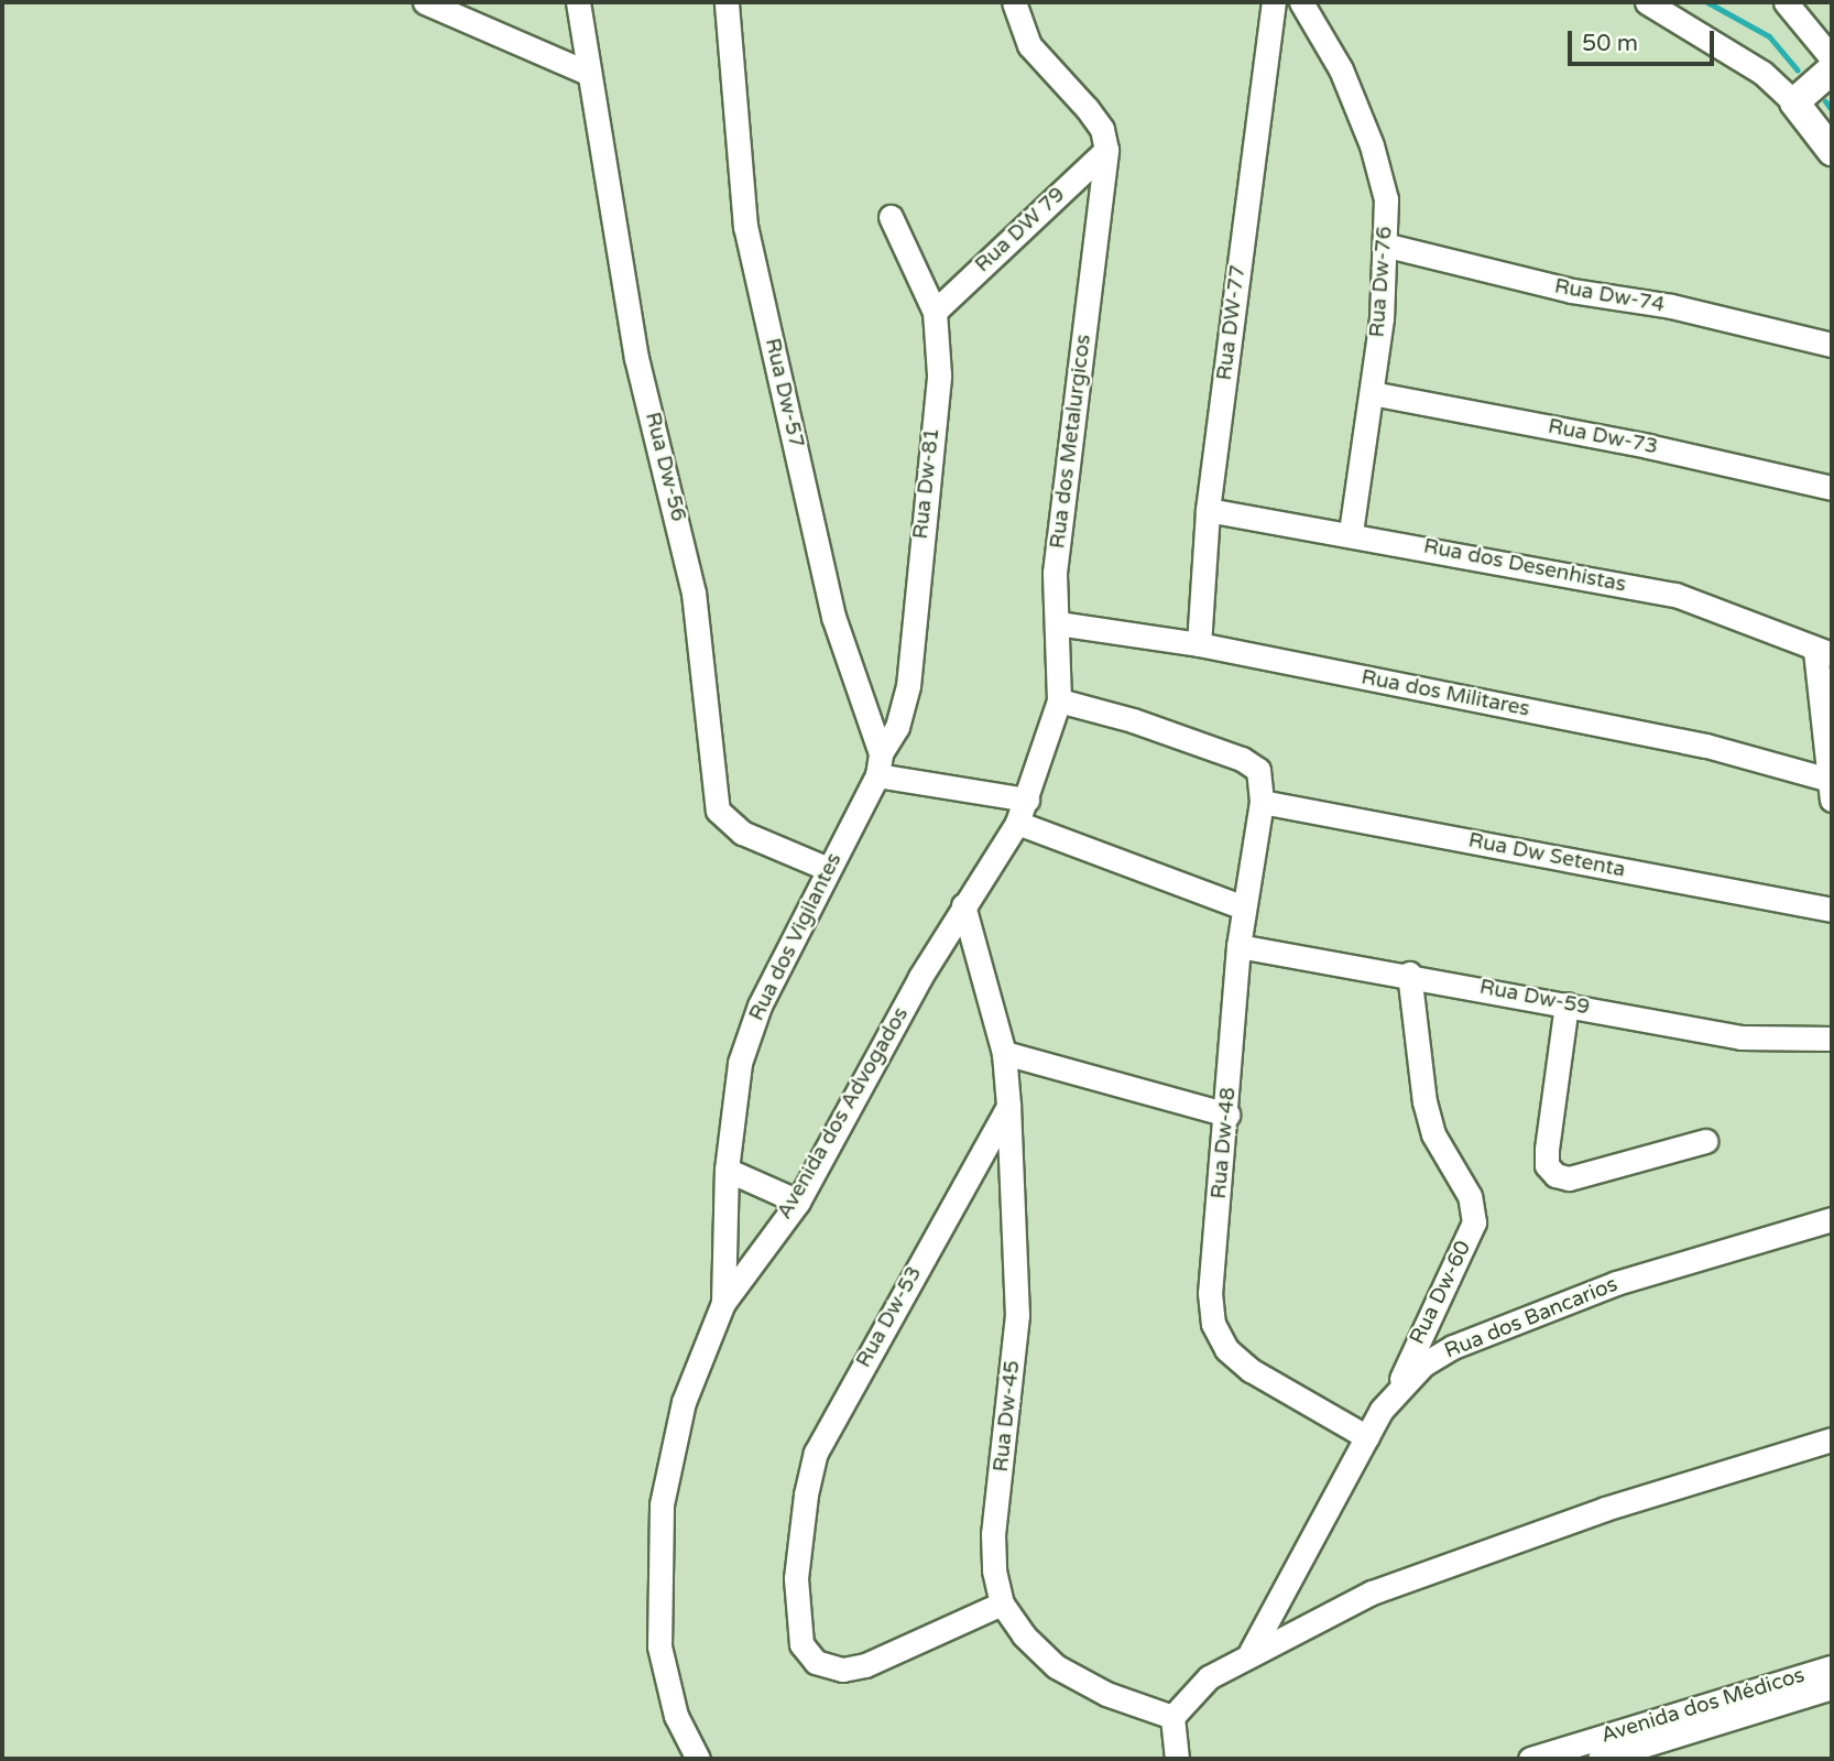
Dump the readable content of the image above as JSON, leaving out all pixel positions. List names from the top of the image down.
{
  "streets": {
    "street": [
      "Rua DW 79",
      "Rua Dw-76",
      "Rua Dw-74",
      "Rua DW-77",
      "Rua Dw-57",
      "Rua Dw-73",
      "Rua dos Metalurgicos",
      "Rua Dw-56",
      "Rua Dw-81",
      "Rua dos Desenhistas",
      "Rua dos Militares",
      "Rua Dw Setenta",
      "Rua dos Vigilantes",
      "Rua Dw-59",
      "Avenida dos Advogados",
      "Rua Dw-48",
      "Rua Dw-60",
      "Rua Dw-53",
      "Rua dos Bancarios",
      "Rua Dw-45",
      "Avenida dos Médicos"
    ]
  },
  "crossings": [
    ["Rua DW 79", "Rua dos Metalurgicos"],
    ["Rua DW 79", "Rua Dw-81"],
    ["Rua Dw-76", "Rua Dw-74"],
    ["Rua Dw-76", "Rua Dw-73"],
    ["Rua Dw-76", "Rua dos Desenhistas"],
    ["Rua DW-77", "Rua dos Desenhistas"],
    ["Rua DW-77", "Rua dos Militares"],
    ["Rua Dw-57", "Rua Dw-81"],
    ["Rua Dw-57", "Rua dos Vigilantes"],
    ["Rua dos Metalurgicos", "Rua dos Militares"],
    ["Rua dos Metalurgicos", "Avenida dos Advogados"],
    ["Rua dos Metalurgicos", "Rua Dw-48"],
    ["Rua Dw-56", "Rua dos Vigilantes"],
    ["Rua Dw-81", "Rua dos Vigilantes"],
    ["Rua Dw Setenta", "Rua Dw-48"],
    ["Rua dos Vigilantes", "Avenida dos Advogados"],
    ["Rua Dw-59", "Rua Dw-48"],
    ["Rua Dw-59", "Rua Dw-60"],
    ["Avenida dos Advogados", "Rua Dw-48"],
    ["Avenida dos Advogados", "Rua Dw-45"],
    ["Rua Dw-48", "Rua dos Bancarios"],
    ["Rua Dw-60", "Rua dos Bancarios"],
    ["Rua Dw-53", "Rua Dw-45"]
  ],
  "scale_bar": "50 m"
}
